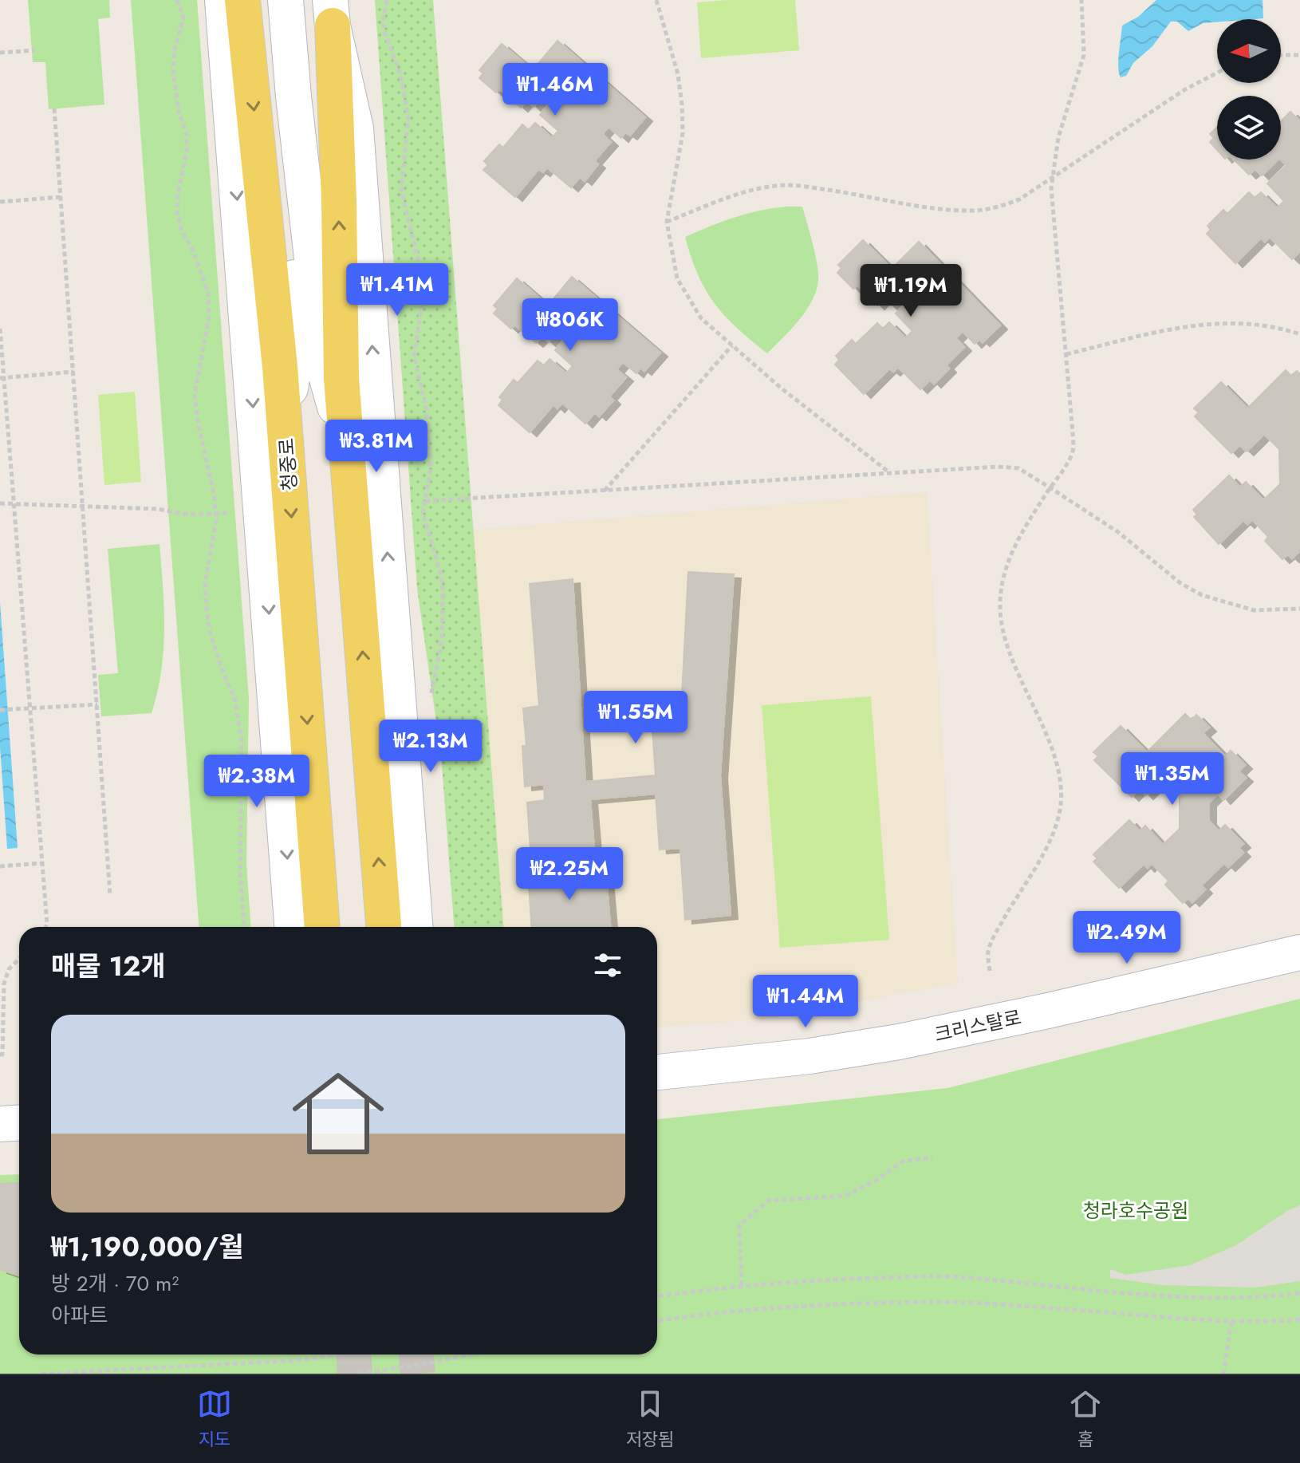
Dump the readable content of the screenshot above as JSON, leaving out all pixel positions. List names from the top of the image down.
{
  "streets": {
    "main road": ["청중로"],
    "street": ["크리스탈로"]
  },
  "parks": ["청라호수공원"],
  "north": "left",
  "page": {
    "price": [
      "₩1.46M",
      "₩1.41M",
      "₩1.19M",
      "₩806K",
      "₩3.81M",
      "₩1.55M",
      "₩2.13M",
      "₩1.35M",
      "₩2.38M",
      "₩2.25M",
      "₩2.49M",
      "₩1.44M"
    ],
    "heading": "매물 12개",
    "list": [
      {
        "name": "₩1,190,000/월",
        "note": "방 2개 · 70 m² · 아파트"
      }
    ],
    "tabs": ["지도", "저장됨", "홈"]
  }
}
